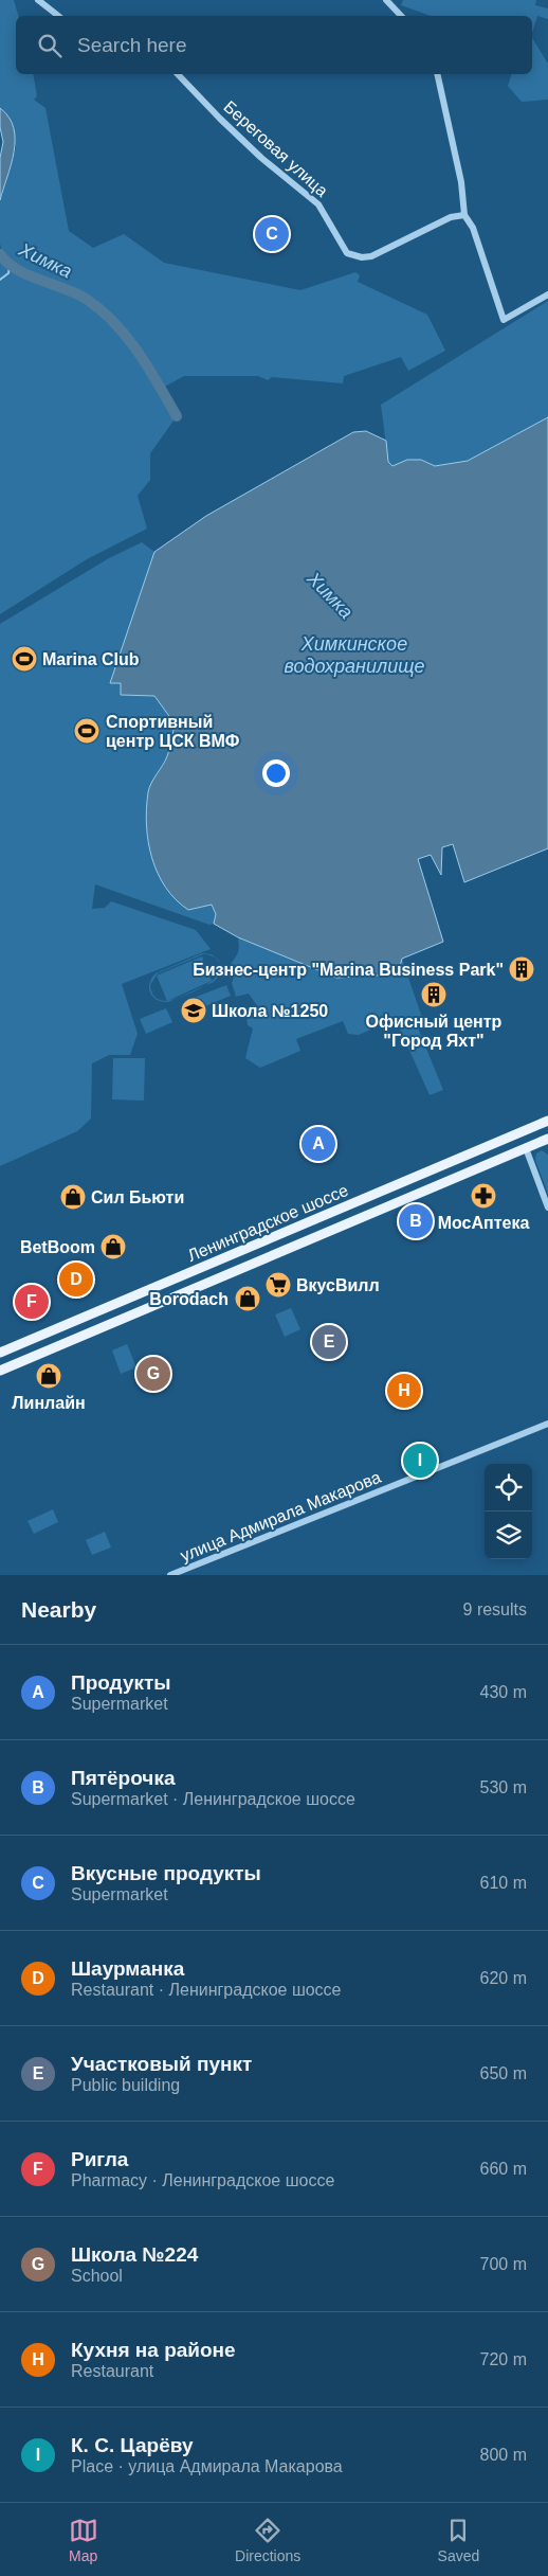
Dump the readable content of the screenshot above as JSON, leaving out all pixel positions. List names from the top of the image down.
{
  "streets": {
    "main road": ["Ленинградское шоссе"],
    "street": ["Береговая улица", "улица Адмирала Макарова"]
  },
  "water": ["Химка", "Химкинское водохранилище"],
  "places": {
    "sports": ["Marina Club", "Спортивный центр ЦСК ВМФ"],
    "building": ["Бизнес-центр \"Marina Business Park\"", "Офисный центр \"Город Яхт\""],
    "school or university": ["Школа №1250"],
    "pharmacy": ["МосАптека"],
    "shop": [
      "Сил Бьюти",
      "BetBoom",
      "Borodach",
      "Линлайн"
    ],
    "supermarket": ["ВкусВилл"]
  },
  "page": {
    "search": "Search here",
    "pins": [
      "C",
      "A",
      "B",
      "D",
      "F",
      "E",
      "G",
      "H",
      "I"
    ],
    "heading": ["Nearby", "9 results"],
    "list": [
      {
        "mark": "A",
        "name": "Продукты",
        "note": "Supermarket",
        "value": "430 m"
      },
      {
        "mark": "B",
        "name": "Пятёрочка",
        "note": "Supermarket · Ленинградское шоссе",
        "value": "530 m"
      },
      {
        "mark": "C",
        "name": "Вкусные продукты",
        "note": "Supermarket",
        "value": "610 m"
      },
      {
        "mark": "D",
        "name": "Шаурманка",
        "note": "Restaurant · Ленинградское шоссе",
        "value": "620 m"
      },
      {
        "mark": "E",
        "name": "Участковый пункт",
        "note": "Public building",
        "value": "650 m"
      },
      {
        "mark": "F",
        "name": "Ригла",
        "note": "Pharmacy · Ленинградское шоссе",
        "value": "660 m"
      },
      {
        "mark": "G",
        "name": "Школа №224",
        "note": "School",
        "value": "700 m"
      },
      {
        "mark": "H",
        "name": "Кухня на районе",
        "note": "Restaurant",
        "value": "720 m"
      },
      {
        "mark": "I",
        "name": "К. С. Царёву",
        "note": "Place · улица Адмирала Макарова",
        "value": "800 m"
      }
    ],
    "nav": ["Map", "Directions", "Saved"]
  }
}
